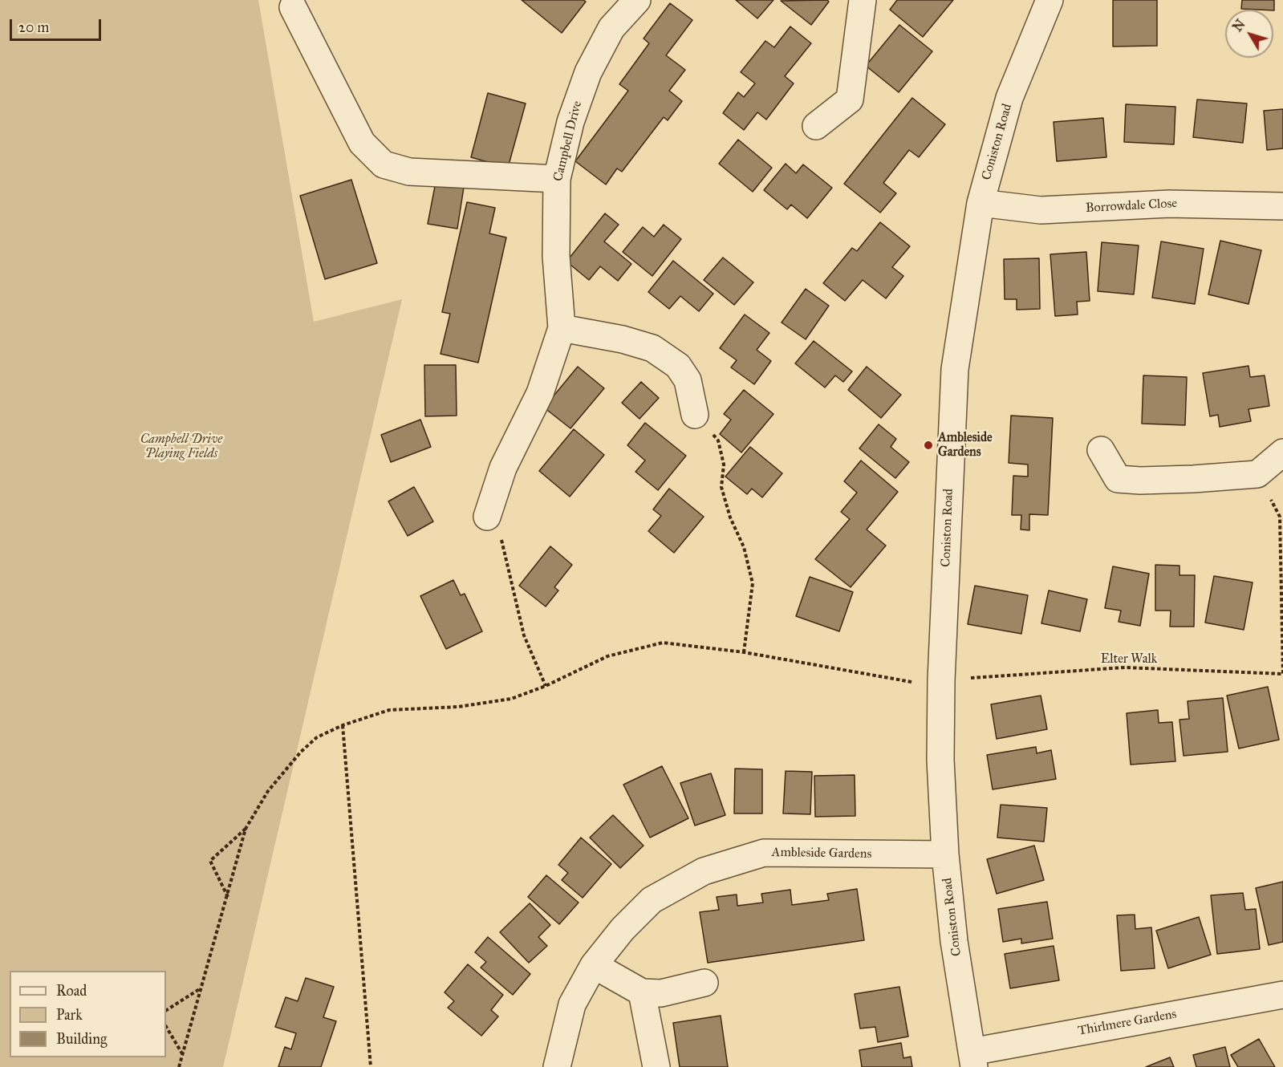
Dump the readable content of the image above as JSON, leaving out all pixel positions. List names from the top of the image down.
{
  "streets": {
    "street": [
      "Campbell Drive",
      "Coniston Road",
      "Borrowdale Close",
      "Ambleside Gardens",
      "Thirlmere Gardens"
    ],
    "path": ["Elter Walk"]
  },
  "crossings": [
    ["Coniston Road", "Borrowdale Close"],
    ["Coniston Road", "Ambleside Gardens"],
    ["Coniston Road", "Thirlmere Gardens"]
  ],
  "parks": ["Campbell Drive Playing Fields"],
  "places": ["Ambleside Gardens"],
  "legend": ["Road", "Park", "Building"],
  "scale_bar": "20 m",
  "north": "top left"
}
